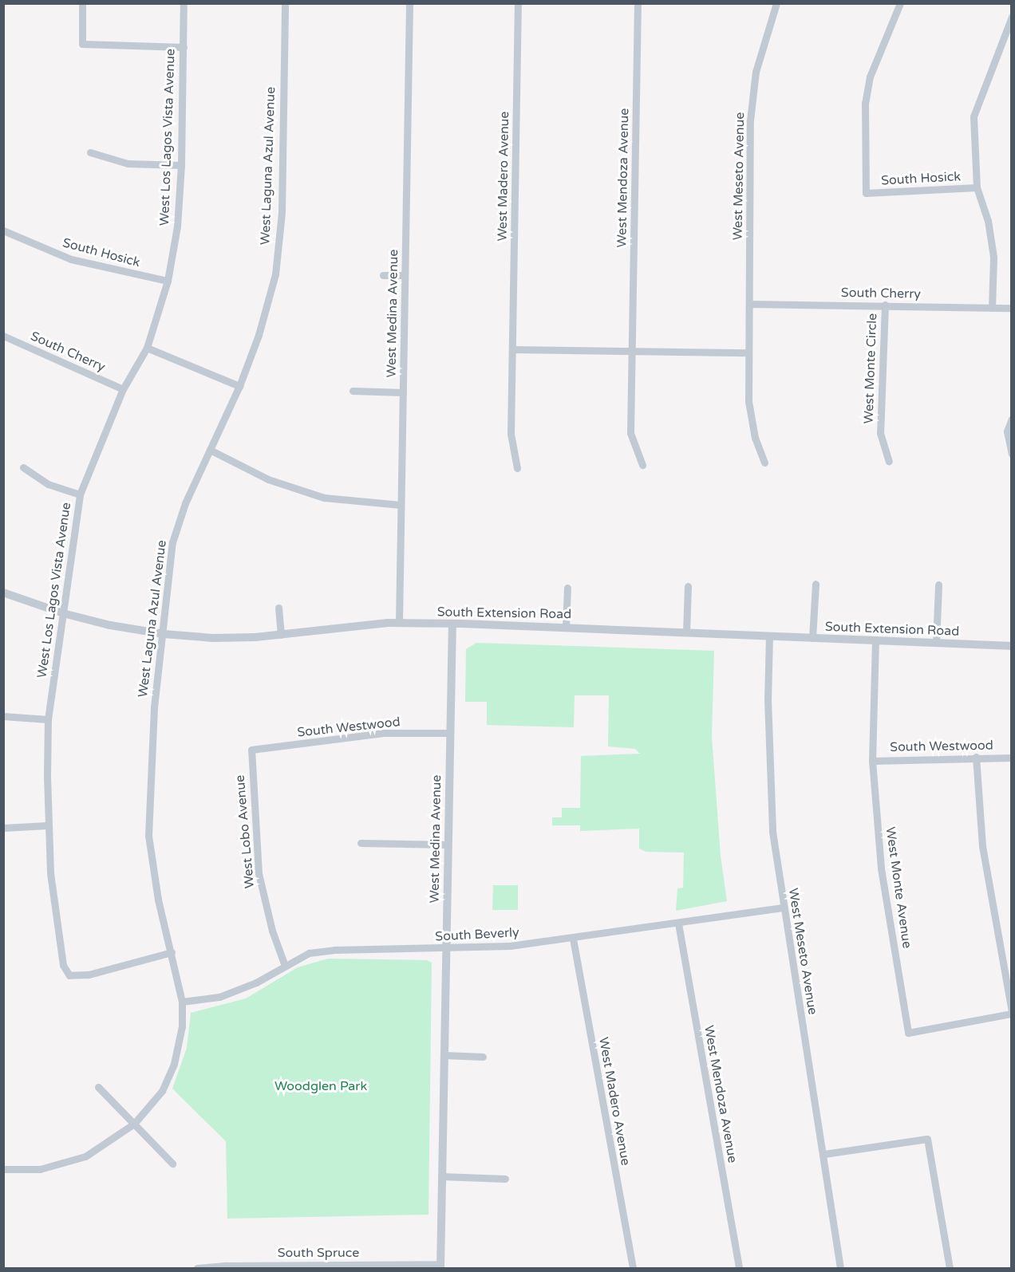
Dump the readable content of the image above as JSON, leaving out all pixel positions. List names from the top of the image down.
{
  "streets": {
    "street": [
      "West Los Lagos Vista Avenue",
      "West Laguna Azul Avenue",
      "West Madero Avenue",
      "West Meseto Avenue",
      "West Mendoza Avenue",
      "South Hosick",
      "South Cherry",
      "West Medina Avenue",
      "West Monte Circle",
      "South Extension Road",
      "South Westwood",
      "West Lobo Avenue",
      "West Monte Avenue",
      "South Beverly",
      "South Spruce"
    ]
  },
  "crossings": [
    ["West Los Lagos Vista Avenue", "West Laguna Azul Avenue"],
    ["West Los Lagos Vista Avenue", "South Hosick"],
    ["West Los Lagos Vista Avenue", "South Cherry"],
    ["West Los Lagos Vista Avenue", "South Extension Road"],
    ["West Laguna Azul Avenue", "South Extension Road"],
    ["West Laguna Azul Avenue", "South Beverly"],
    ["West Madero Avenue", "South Beverly"],
    ["West Meseto Avenue", "South Cherry"],
    ["West Meseto Avenue", "South Extension Road"],
    ["West Meseto Avenue", "South Beverly"],
    ["West Mendoza Avenue", "South Beverly"],
    ["South Cherry", "West Monte Circle"],
    ["West Medina Avenue", "South Extension Road"],
    ["West Medina Avenue", "South Westwood"],
    ["West Medina Avenue", "South Beverly"],
    ["West Medina Avenue", "South Spruce"],
    ["South Extension Road", "West Monte Avenue"],
    ["South Westwood", "West Lobo Avenue"],
    ["South Westwood", "West Monte Avenue"],
    ["West Lobo Avenue", "South Beverly"]
  ],
  "parks": ["Woodglen Park"]
}
